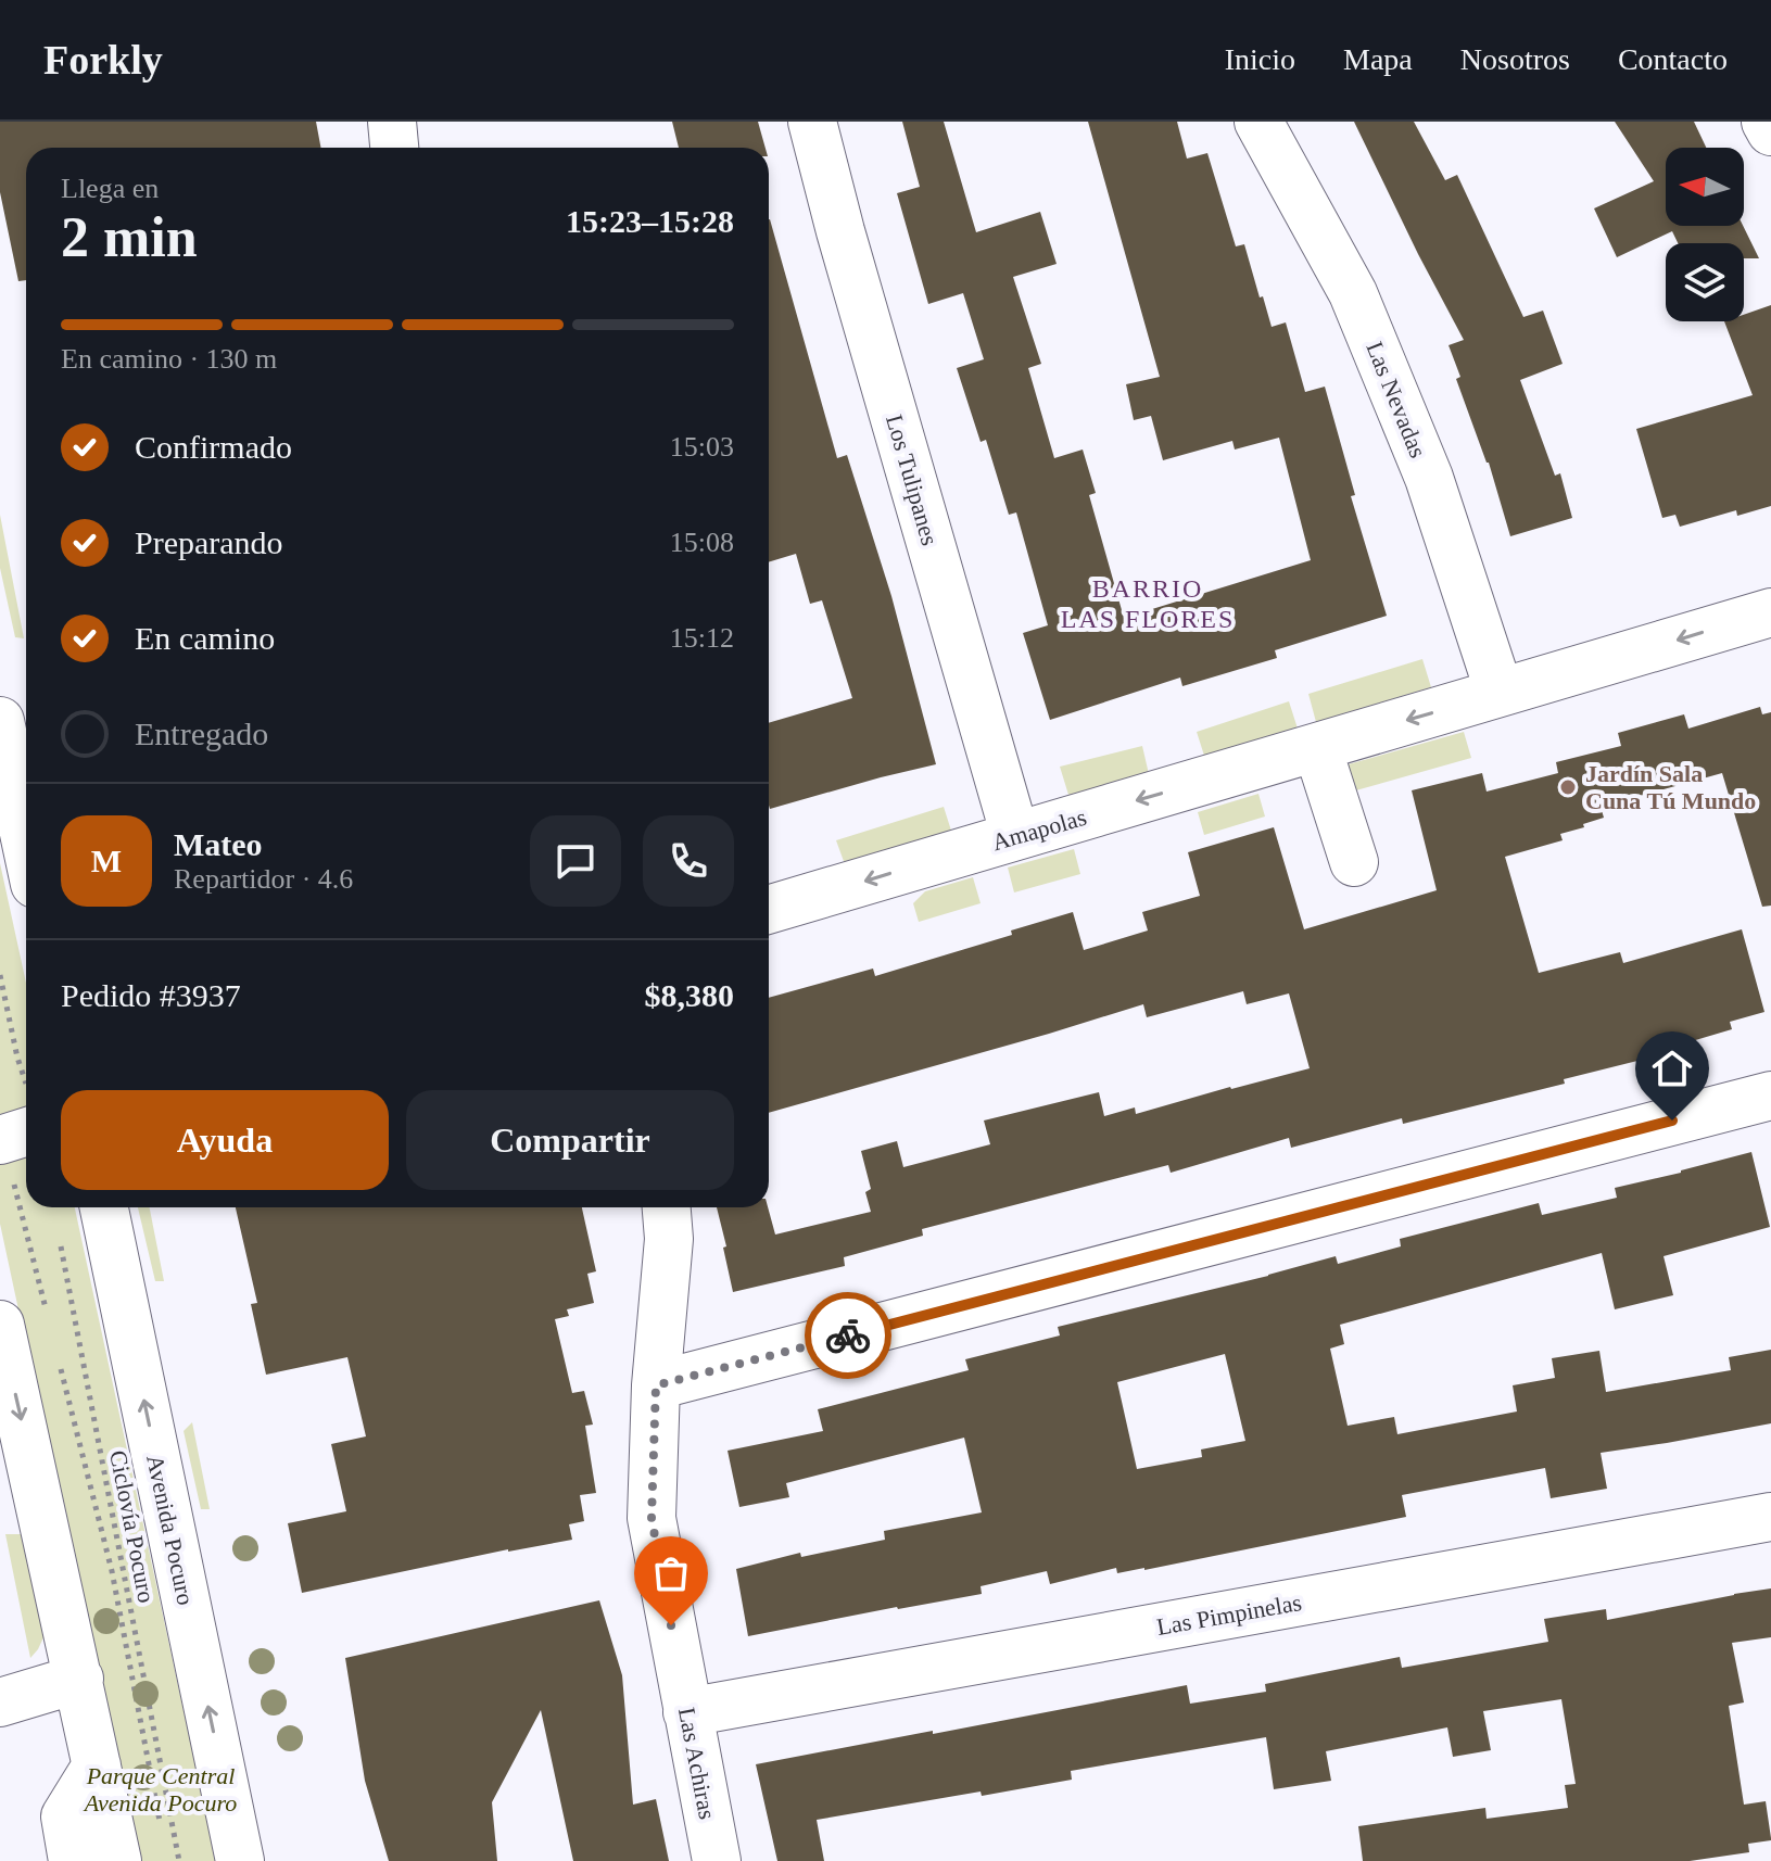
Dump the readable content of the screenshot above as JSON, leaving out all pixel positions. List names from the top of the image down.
{
  "streets": {
    "street": [
      "Las Nevadas",
      "Los Tulipanes",
      "Amapolas",
      "Avenida Pocuro",
      "Las Pimpinelas",
      "Las Achiras"
    ],
    "path": ["Ciclovía Pocuro"]
  },
  "crossings": [
    ["Las Nevadas", "Amapolas"],
    ["Los Tulipanes", "Amapolas"],
    ["Las Pimpinelas", "Las Achiras"]
  ],
  "one_way": ["Amapolas"],
  "districts": ["BARRIO LAS FLORES"],
  "parks": ["Parque Central Avenida Pocuro"],
  "places": ["Jardín Sala Cuna Tú Mundo"],
  "north": "left",
  "page": {
    "header": "Forkly",
    "nav": [
      "Inicio",
      "Mapa",
      "Nosotros",
      "Contacto"
    ],
    "heading": ["2 min", "Llega en", "15:23–15:28"],
    "panel": [
      "Mateo",
      "Repartidor · 4.6",
      "Pedido #3937",
      "$8,380"
    ],
    "bar": "En camino · 130 m",
    "list": [
      ["Confirmado", "15:03"],
      ["Preparando", "15:08"],
      ["En camino", "15:12"],
      "Entregado"
    ],
    "round": "M",
    "buttons": ["Ayuda", "Compartir"]
  }
}
